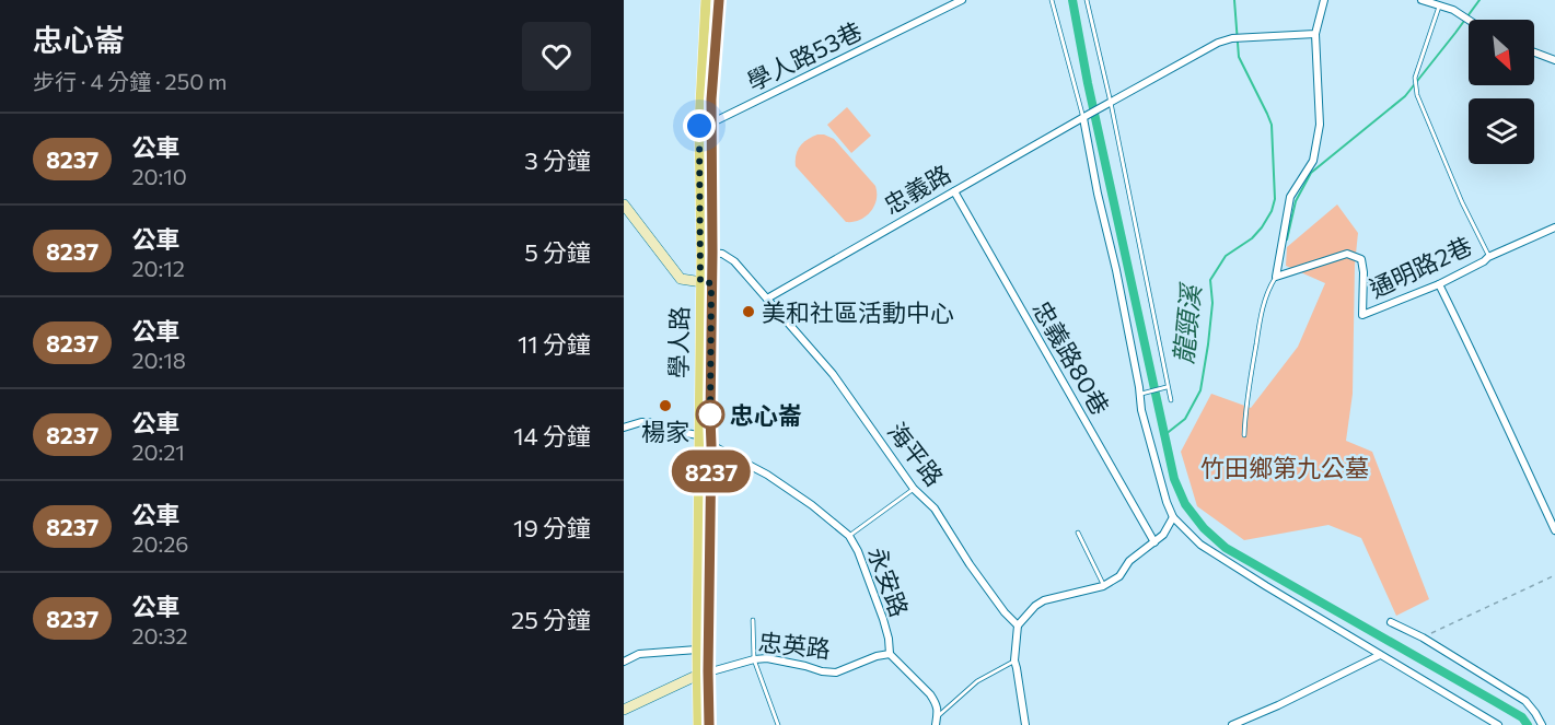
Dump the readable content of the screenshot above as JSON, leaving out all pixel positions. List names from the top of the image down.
{
  "streets": {
    "main road": ["學人路", "忠英路"],
    "street": [
      "學人路53巷",
      "忠義路",
      "通明路2巷",
      "忠義路80巷",
      "海平路",
      "永安路"
    ]
  },
  "crossings": [
    ["學人路53巷", "學人路"],
    ["忠義路", "忠義路80巷"],
    ["忠義路", "海平路"],
    ["學人路", "海平路"],
    ["學人路", "永安路"],
    ["學人路", "忠英路"],
    ["永安路", "忠英路"]
  ],
  "water": ["龍頸溪"],
  "parks": ["竹田鄉第九公墓"],
  "places": ["美和社區活動中心", "楊家", "忠心崙"],
  "lines": ["bus line 8237"],
  "north": "bottom right",
  "page": {
    "heading": ["忠心崙", "步行 · 4 分鐘 · 250 m"],
    "on_map": "8237",
    "list": [
      {
        "mark": "8237",
        "name": "公車",
        "note": "20:10",
        "value": "3 分鐘"
      },
      {
        "mark": "8237",
        "name": "公車",
        "note": "20:12",
        "value": "5 分鐘"
      },
      {
        "mark": "8237",
        "name": "公車",
        "note": "20:18",
        "value": "11 分鐘"
      },
      {
        "mark": "8237",
        "name": "公車",
        "note": "20:21",
        "value": "14 分鐘"
      },
      {
        "mark": "8237",
        "name": "公車",
        "note": "20:26",
        "value": "19 分鐘"
      },
      {
        "mark": "8237",
        "name": "公車",
        "note": "20:32",
        "value": "25 分鐘"
      }
    ]
  }
}
